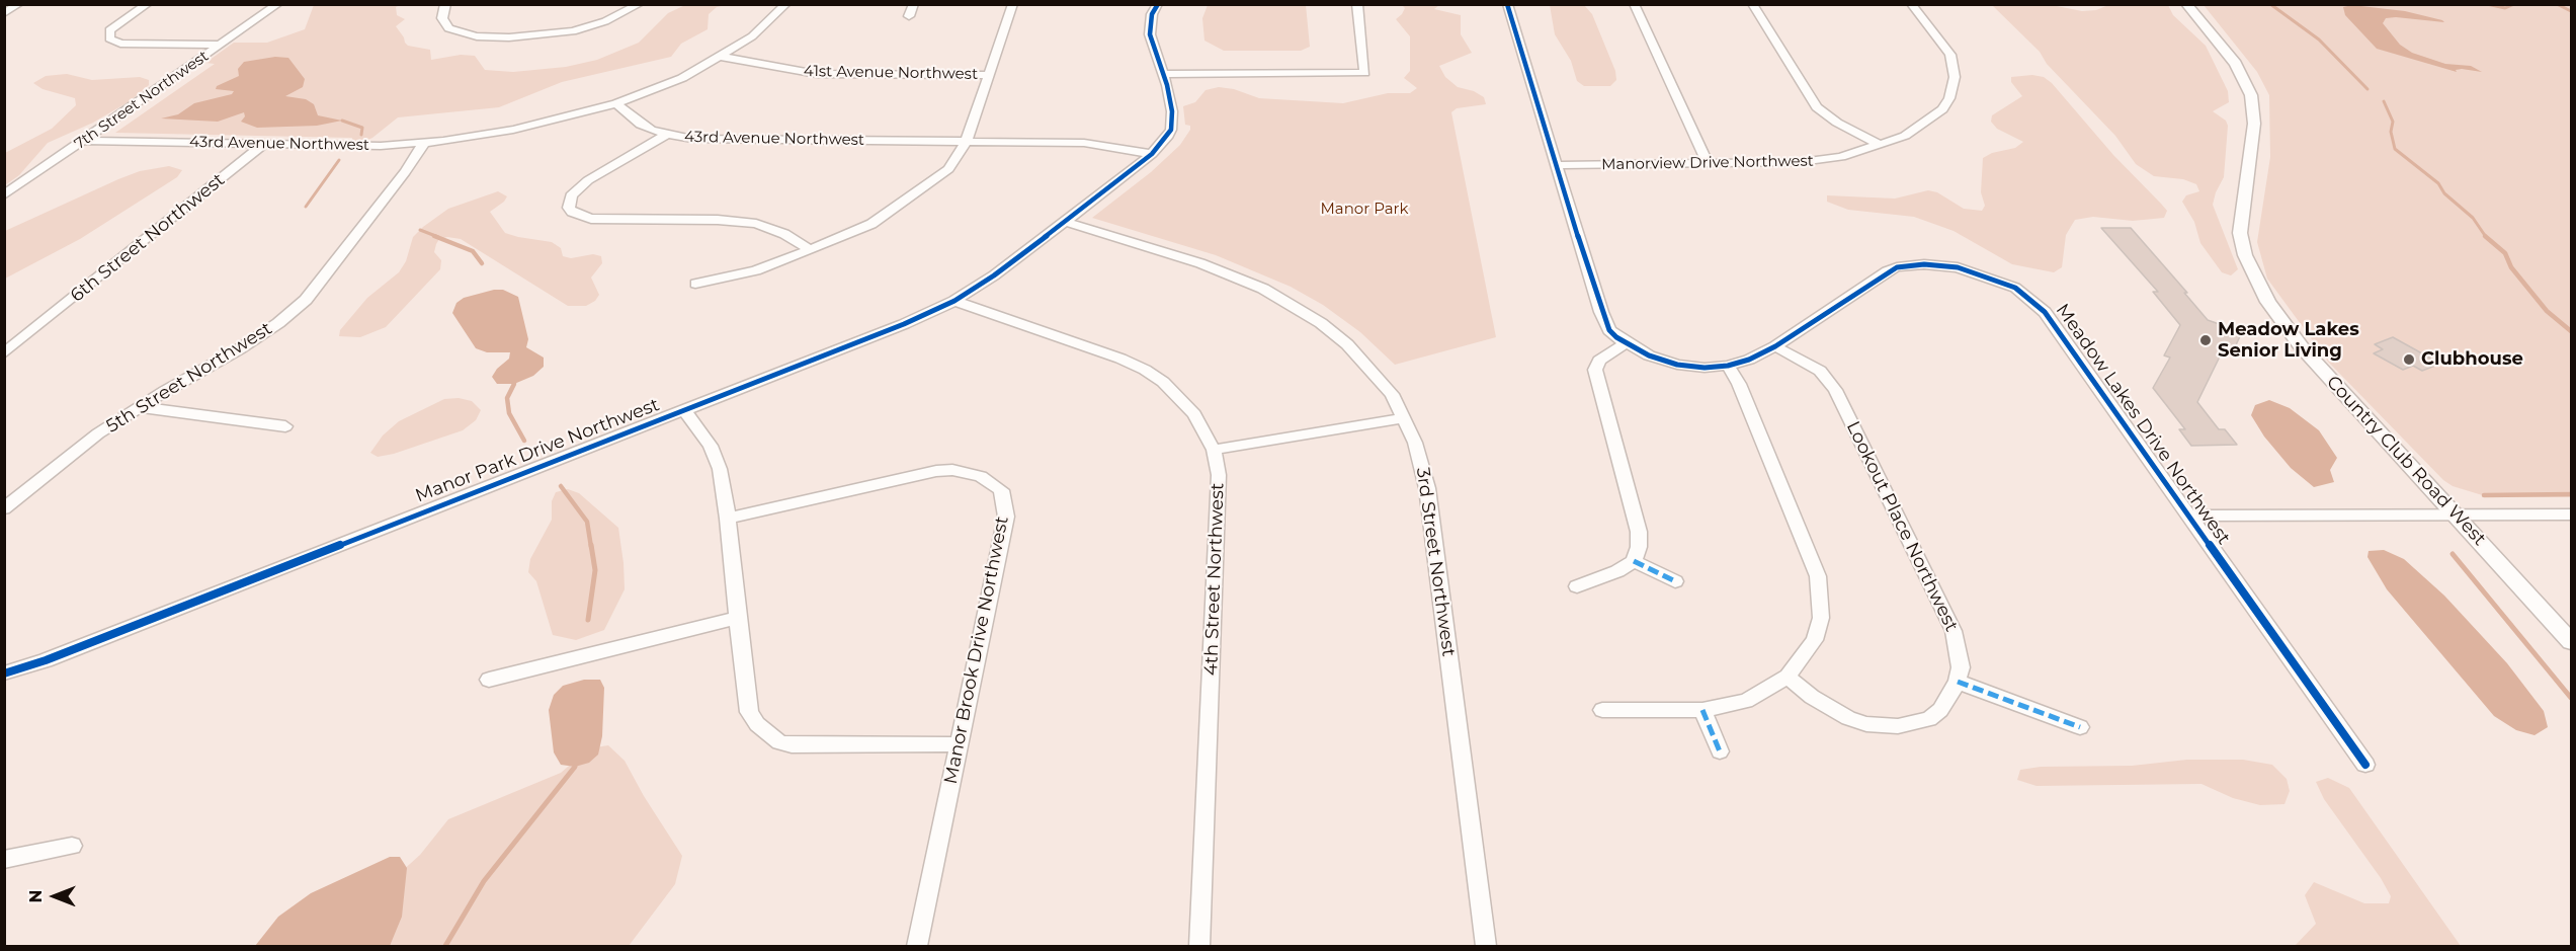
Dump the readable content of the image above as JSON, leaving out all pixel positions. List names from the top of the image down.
{
  "streets": {
    "main road": ["Country Club Road West"],
    "street": [
      "41st Avenue Northwest",
      "7th Street Northwest",
      "43rd Avenue Northwest",
      "Manorview Drive Northwest",
      "6th Street Northwest",
      "5th Street Northwest",
      "Meadow Lakes Drive Northwest",
      "Manor Park Drive Northwest",
      "Lookout Place Northwest",
      "3rd Street Northwest",
      "4th Street Northwest",
      "Manor Brook Drive Northwest"
    ]
  },
  "crossings": [
    ["7th Street Northwest", "43rd Avenue Northwest"],
    ["43rd Avenue Northwest", "6th Street Northwest"],
    ["43rd Avenue Northwest", "5th Street Northwest"],
    ["Manorview Drive Northwest", "Meadow Lakes Drive Northwest"],
    ["Meadow Lakes Drive Northwest", "Lookout Place Northwest"],
    ["Manor Park Drive Northwest", "3rd Street Northwest"],
    ["Manor Park Drive Northwest", "4th Street Northwest"]
  ],
  "parks": ["Manor Park"],
  "places": ["Meadow Lakes Senior Living", "Clubhouse"],
  "north": "left"
}
